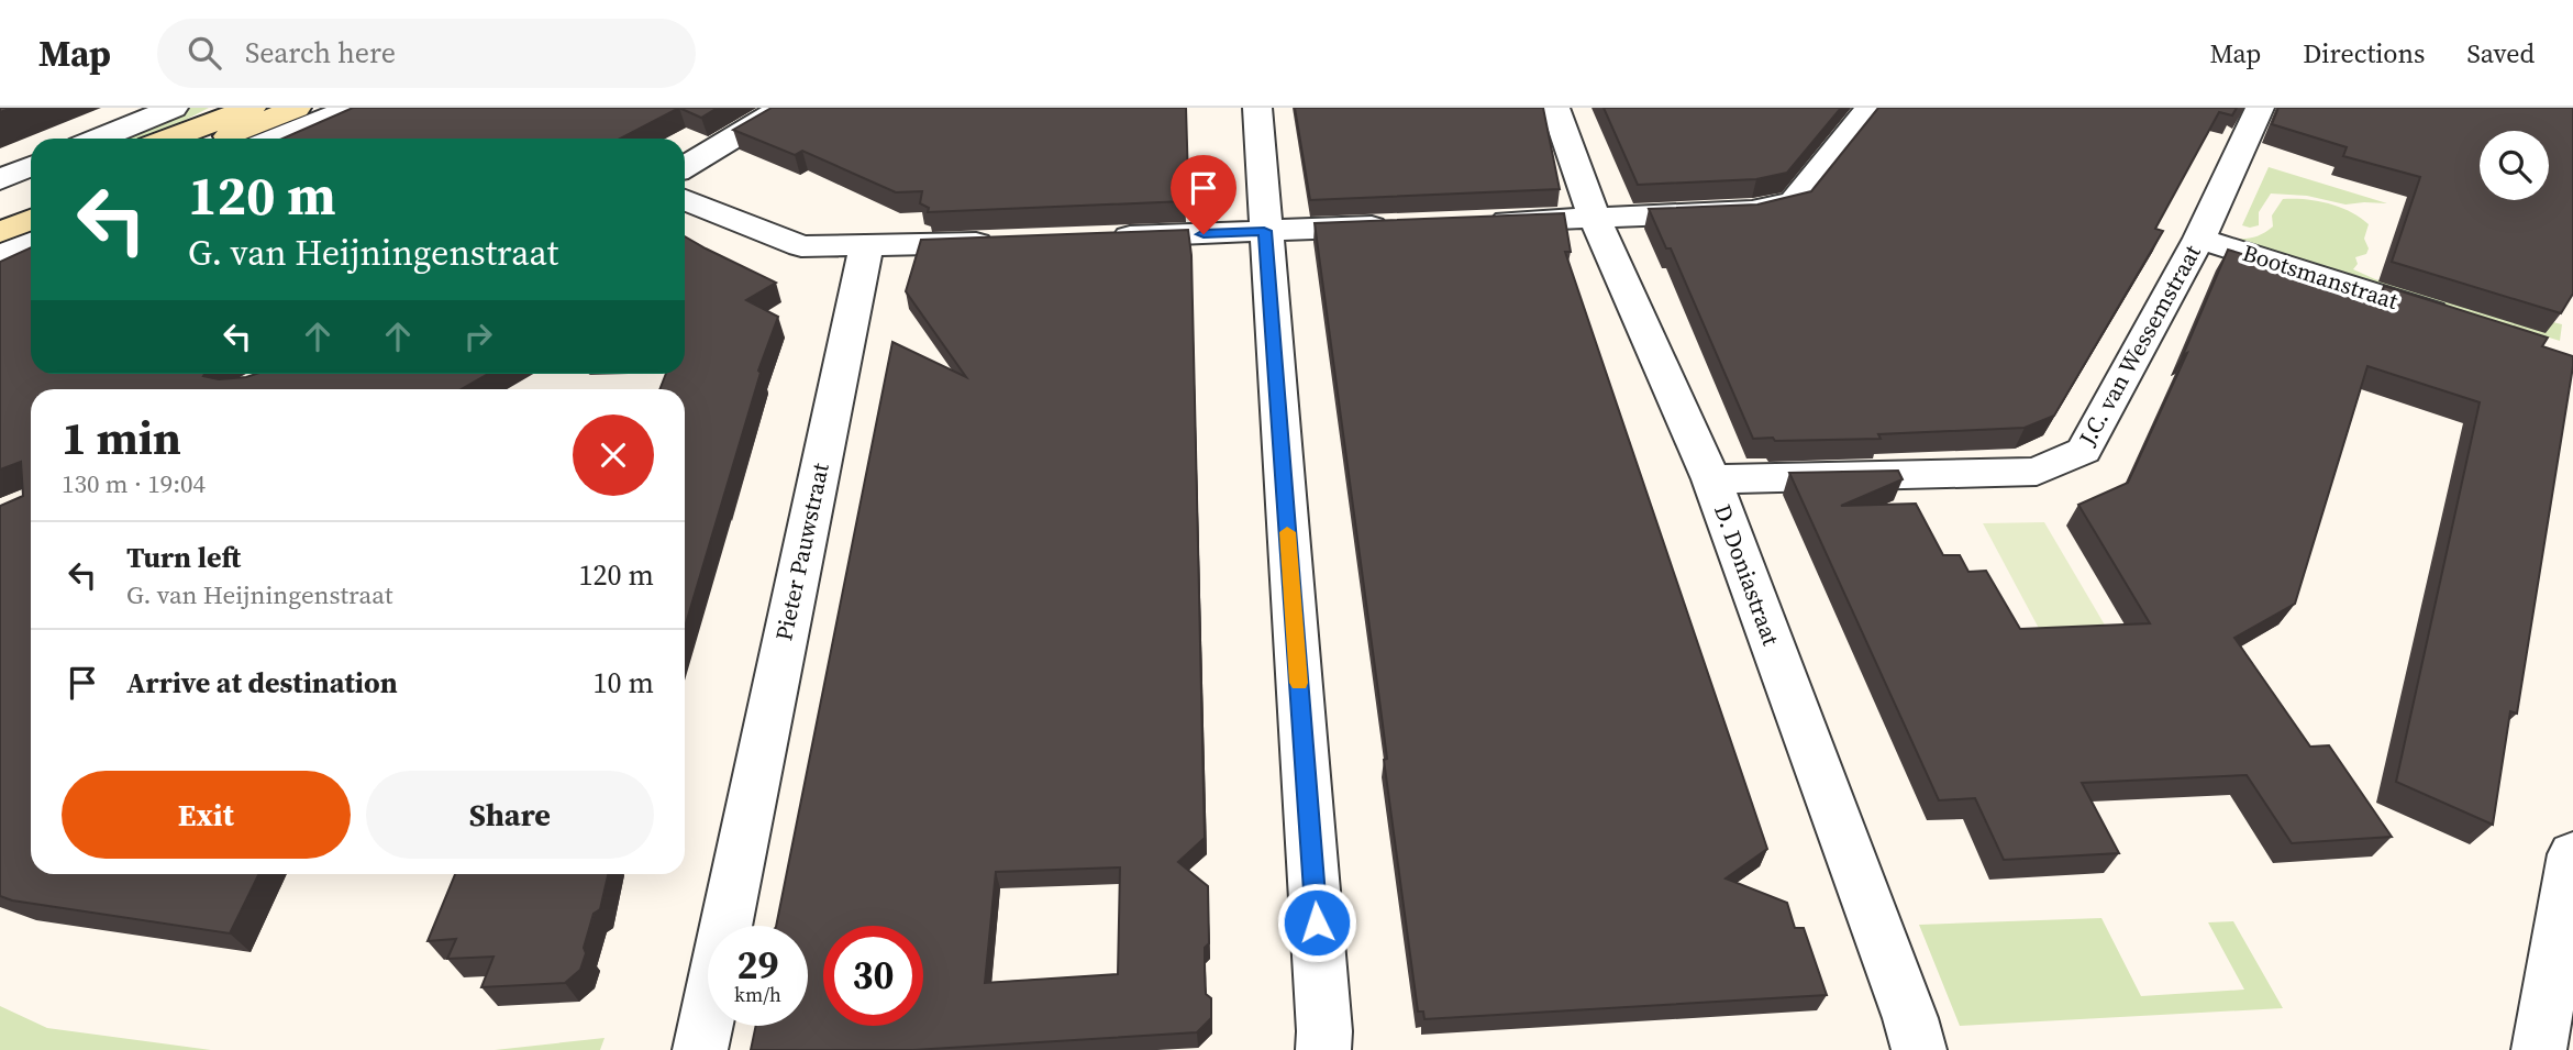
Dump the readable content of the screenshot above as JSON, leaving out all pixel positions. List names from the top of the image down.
{
  "streets": {
    "street": [
      "Bootsmanstraat",
      "J.C. van Wessemstraat",
      "Pieter Pauwstraat",
      "D. Doniastraat"
    ]
  },
  "crossings": [
    ["Bootsmanstraat", "J.C. van Wessemstraat"],
    ["J.C. van Wessemstraat", "D. Doniastraat"]
  ],
  "page": {
    "header": "Map",
    "search": "Search here",
    "nav": ["Map", "Directions", "Saved"],
    "turn": ["120 m", "G. van Heijningenstraat"],
    "heading": ["1 min", "130 m · 19:04"],
    "list": [
      {
        "name": "Turn left",
        "note": "G. van Heijningenstraat",
        "value": "120 m"
      },
      {
        "name": "Arrive at destination",
        "value": "10 m"
      }
    ],
    "buttons": ["Exit", "Share"],
    "speed": "29 km/h",
    "limit": "30"
  }
}
